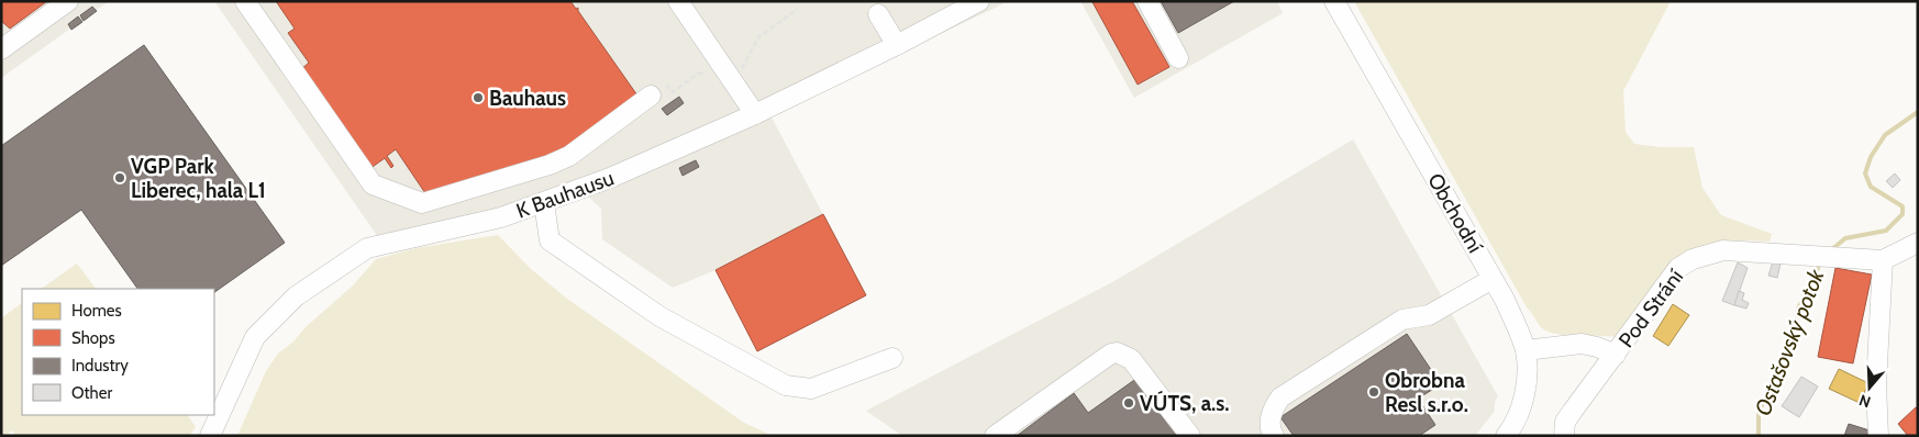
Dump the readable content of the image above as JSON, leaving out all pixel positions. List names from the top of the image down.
{
  "streets": {
    "street": ["K Bauhausu", "Obchodní", "Pod Strání"]
  },
  "water": ["Ostašovský potok"],
  "places": [
    "Bauhaus",
    "VGP Park Liberec, hala L1",
    "Obrobna Resl s.r.o.",
    "VÚTS, a.s."
  ],
  "legend": [
    "Homes",
    "Shops",
    "Industry",
    "Other"
  ],
  "north": "bottom"
}
